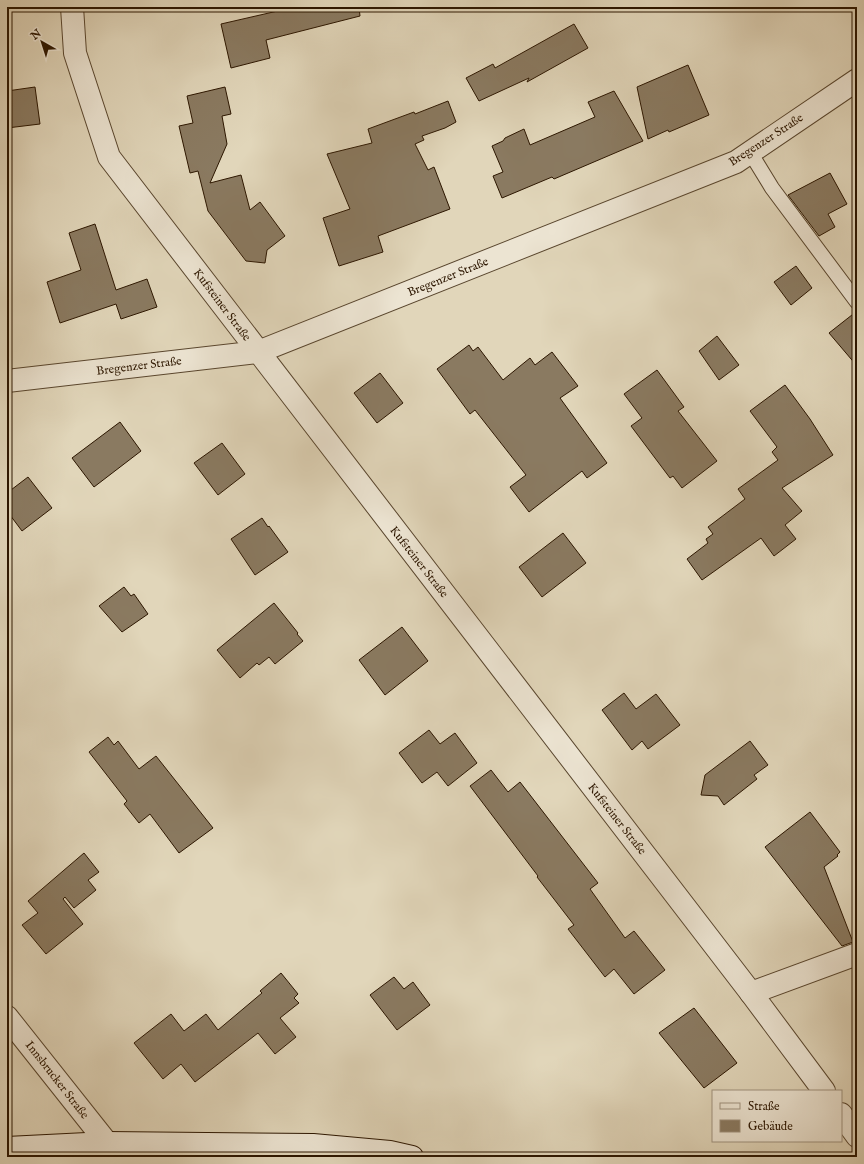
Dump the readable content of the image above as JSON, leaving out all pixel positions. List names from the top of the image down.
{
  "streets": {
    "street": ["Bregenzer Straße", "Kufsteiner Straße", "Innsbrucker Straße"]
  },
  "crossings": [
    ["Bregenzer Straße", "Kufsteiner Straße"]
  ],
  "legend": ["Straße", "Gebäude"],
  "north": "top left"
}
